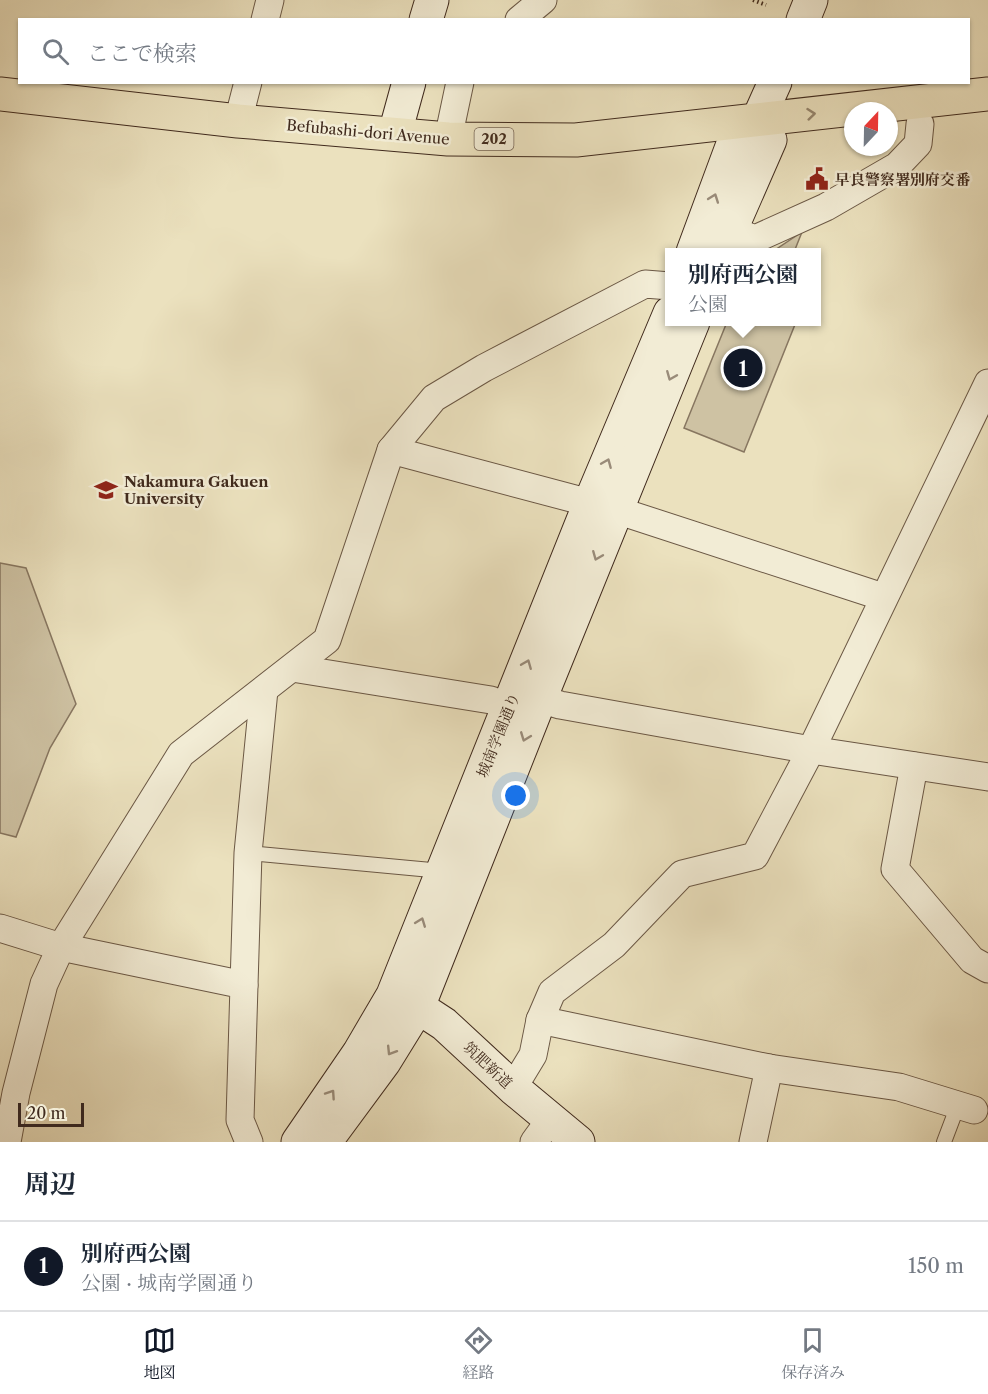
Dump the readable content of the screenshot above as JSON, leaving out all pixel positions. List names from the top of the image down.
{
  "streets": {
    "highway": ["Befubashi-dori Avenue", "202"],
    "street": ["城南学園通り", "筑肥新道"]
  },
  "crossings": [
    ["城南学園通り", "筑肥新道"]
  ],
  "places": {
    "public building": ["早良警察署別府交番"],
    "school or university": ["Nakamura Gakuen University"]
  },
  "scale_bar": "20 m",
  "north": "top",
  "page": {
    "search": "ここで検索",
    "popup": ["別府西公園", "公園"],
    "pins": "1",
    "scale": "20 m",
    "heading": "周辺",
    "list": [
      {
        "mark": "1",
        "name": "別府西公園",
        "note": "公園 · 城南学園通り",
        "value": "150 m"
      }
    ],
    "nav": ["地図", "経路", "保存済み"]
  }
}
